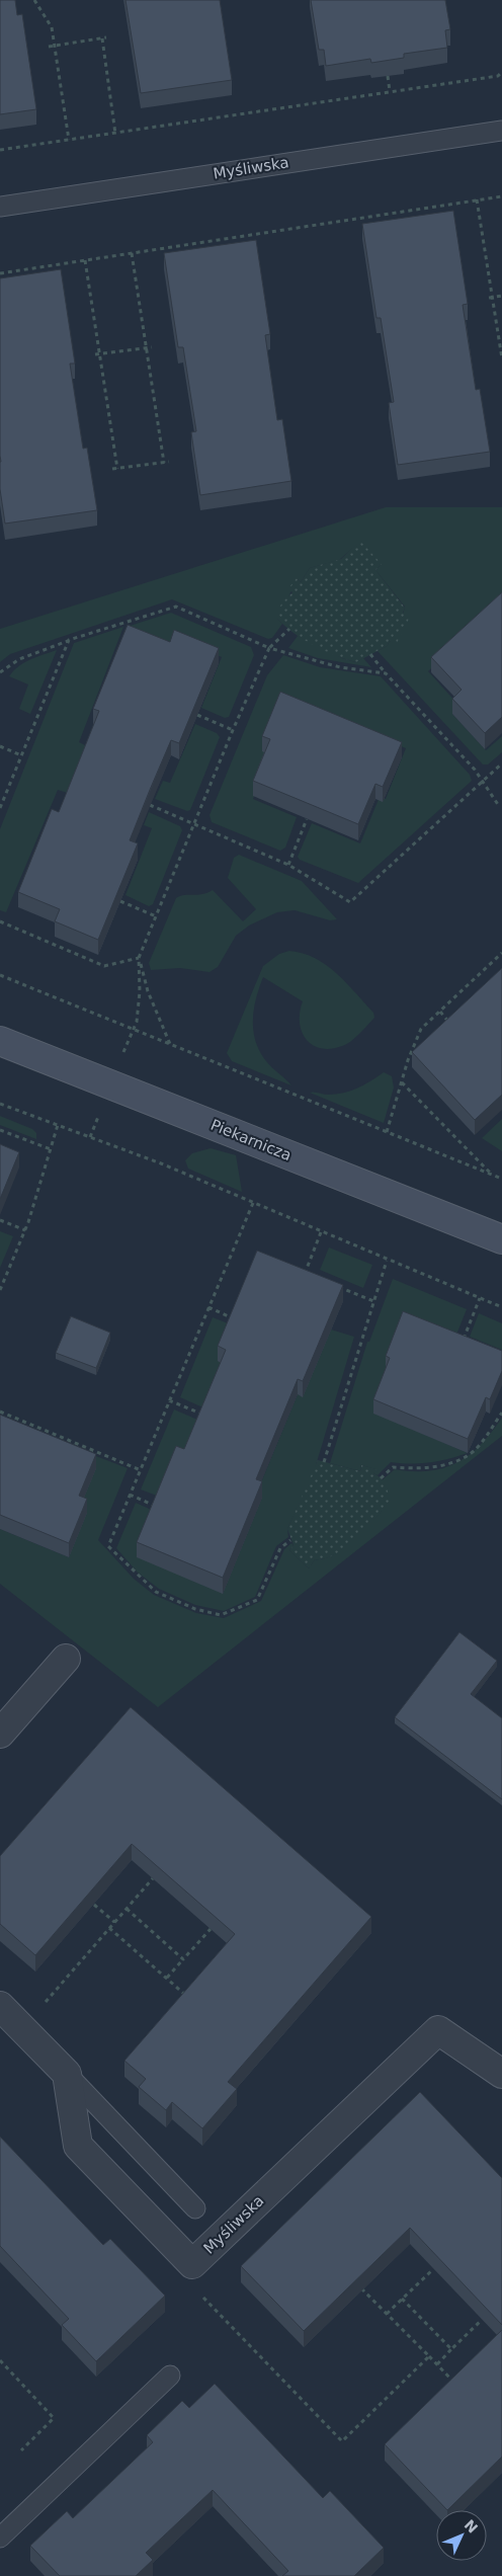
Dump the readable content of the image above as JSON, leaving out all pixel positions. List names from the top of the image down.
{
  "streets": {
    "street": ["Myśliwska", "Piekarnicza"]
  },
  "north": "top right"
}
